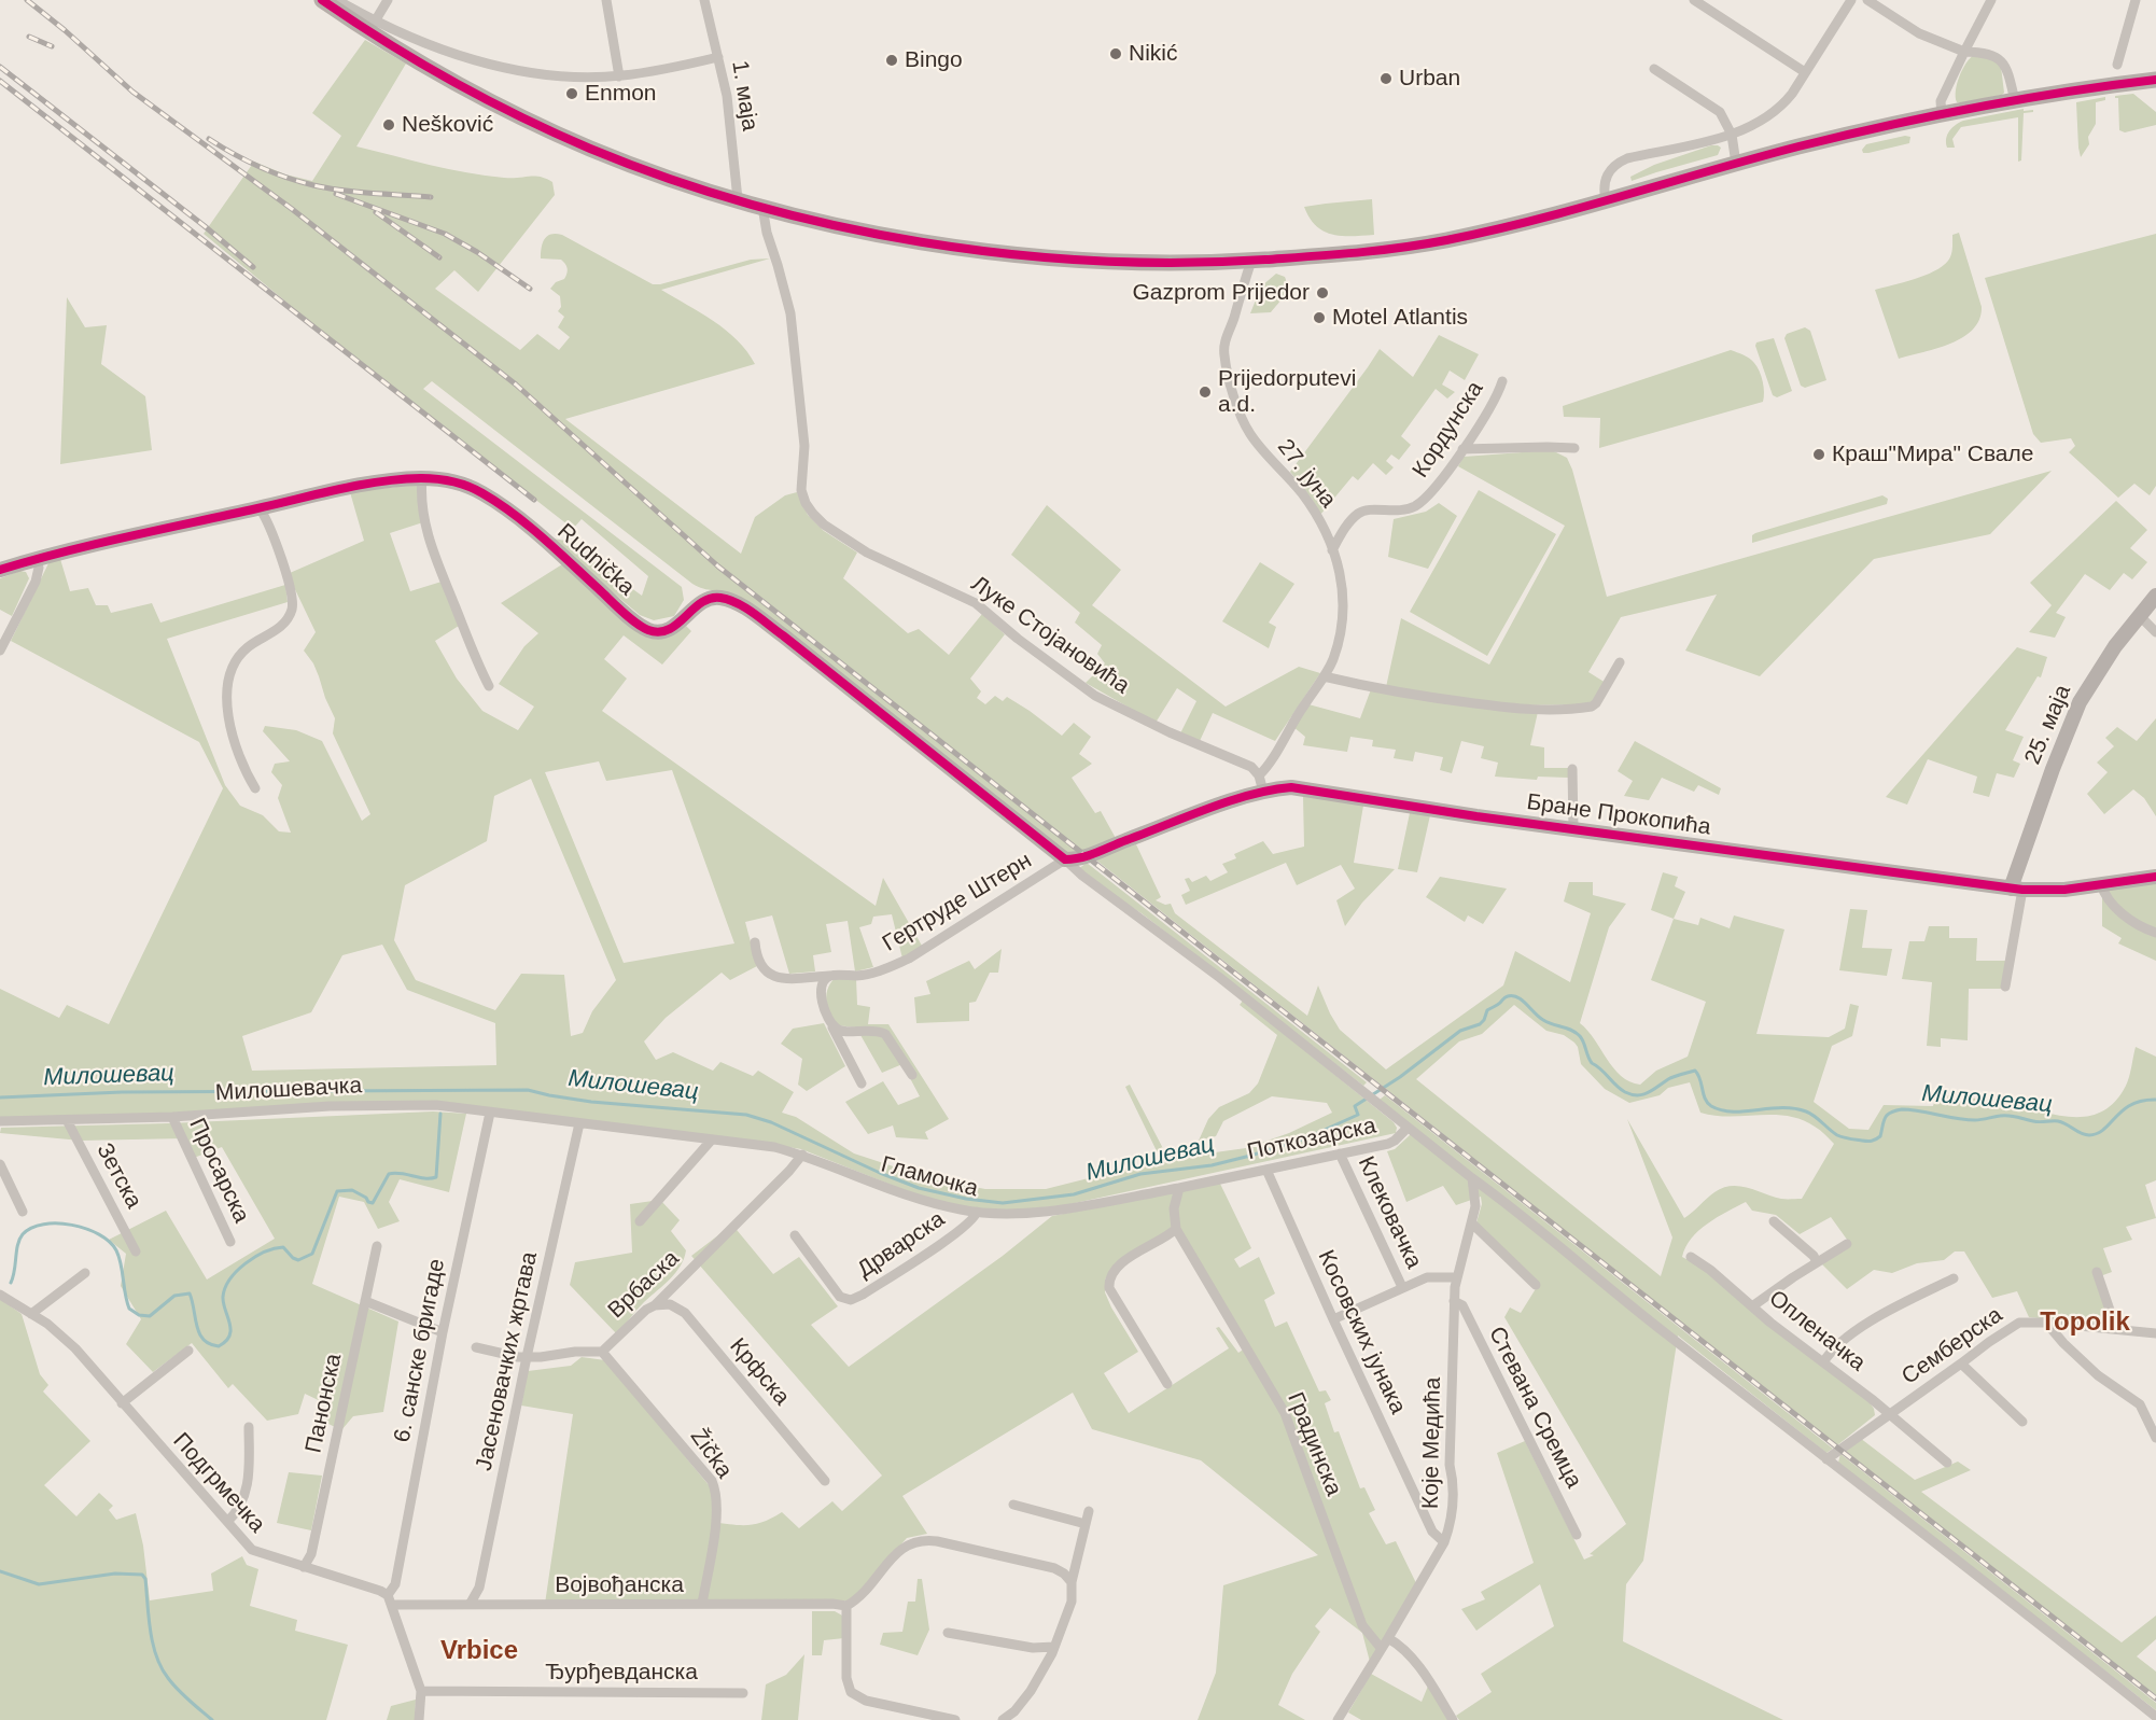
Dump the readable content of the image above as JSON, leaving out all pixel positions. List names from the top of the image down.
{
  "streets": {
    "street": [
      "1. маја",
      "Кордунска",
      "27. јуна",
      "Rudnička",
      "Луке Стојановића",
      "25. маја",
      "Бране Прокопића",
      "Гертруде Штерн",
      "Милошевачка",
      "Поткозарска",
      "Просарска",
      "Зетска",
      "Гламочка",
      "Клековачка",
      "Дрварска",
      "Врбаска",
      "Опленачка",
      "Косовских јунака",
      "Семберска",
      "6. санске бригаде",
      "Јасеновачких жртава",
      "Крфска",
      "Панонска",
      "Стевана Сремца",
      "Које Медића",
      "Градинска",
      "Žička",
      "Подгрмечка",
      "Војвођанска",
      "Ђурђевданска"
    ]
  },
  "crossings": [
    ["Кордунска", "27. јуна"],
    ["27. јуна", "Луке Стојановића"],
    ["Rudnička", "Бране Прокопића"],
    ["Rudnička", "Гертруде Штерн"],
    ["25. маја", "Бране Прокопића"],
    ["Бране Прокопића", "Гертруде Штерн"],
    ["Милошевачка", "Просарска"],
    ["Милошевачка", "Зетска"],
    ["Милошевачка", "Гламочка"],
    ["Милошевачка", "6. санске бригаде"],
    ["Милошевачка", "Јасеновачких жртава"],
    ["Поткозарска", "Гламочка"],
    ["Поткозарска", "Клековачка"],
    ["Поткозарска", "Косовских јунака"],
    ["Гламочка", "Дрварска"],
    ["Гламочка", "Врбаска"],
    ["Гламочка", "Јасеновачких жртава"],
    ["Врбаска", "Јасеновачких жртава"],
    ["Врбаска", "Крфска"],
    ["Врбаска", "Žička"],
    ["Опленачка", "Семберска"],
    ["Косовских јунака", "Које Медића"],
    ["6. санске бригаде", "Подгрмечка"],
    ["6. санске бригаде", "Војвођанска"],
    ["Јасеновачких жртава", "Војвођанска"],
    ["Панонска", "Подгрмечка"],
    ["Стевана Сремца", "Које Медића"],
    ["Које Медића", "Градинска"],
    ["Žička", "Војвођанска"],
    ["Подгрмечка", "Војвођанска"]
  ],
  "districts": ["Topolik", "Vrbice"],
  "water": ["Милошевац"],
  "places": [
    "Nikić",
    "Bingo",
    "Urban",
    "Enmon",
    "Nešković",
    "Gazprom Prijedor",
    "Motel Atlantis",
    "Prijedorputevi a.d.",
    "Краш\"Мира\" Свале"
  ]
}
